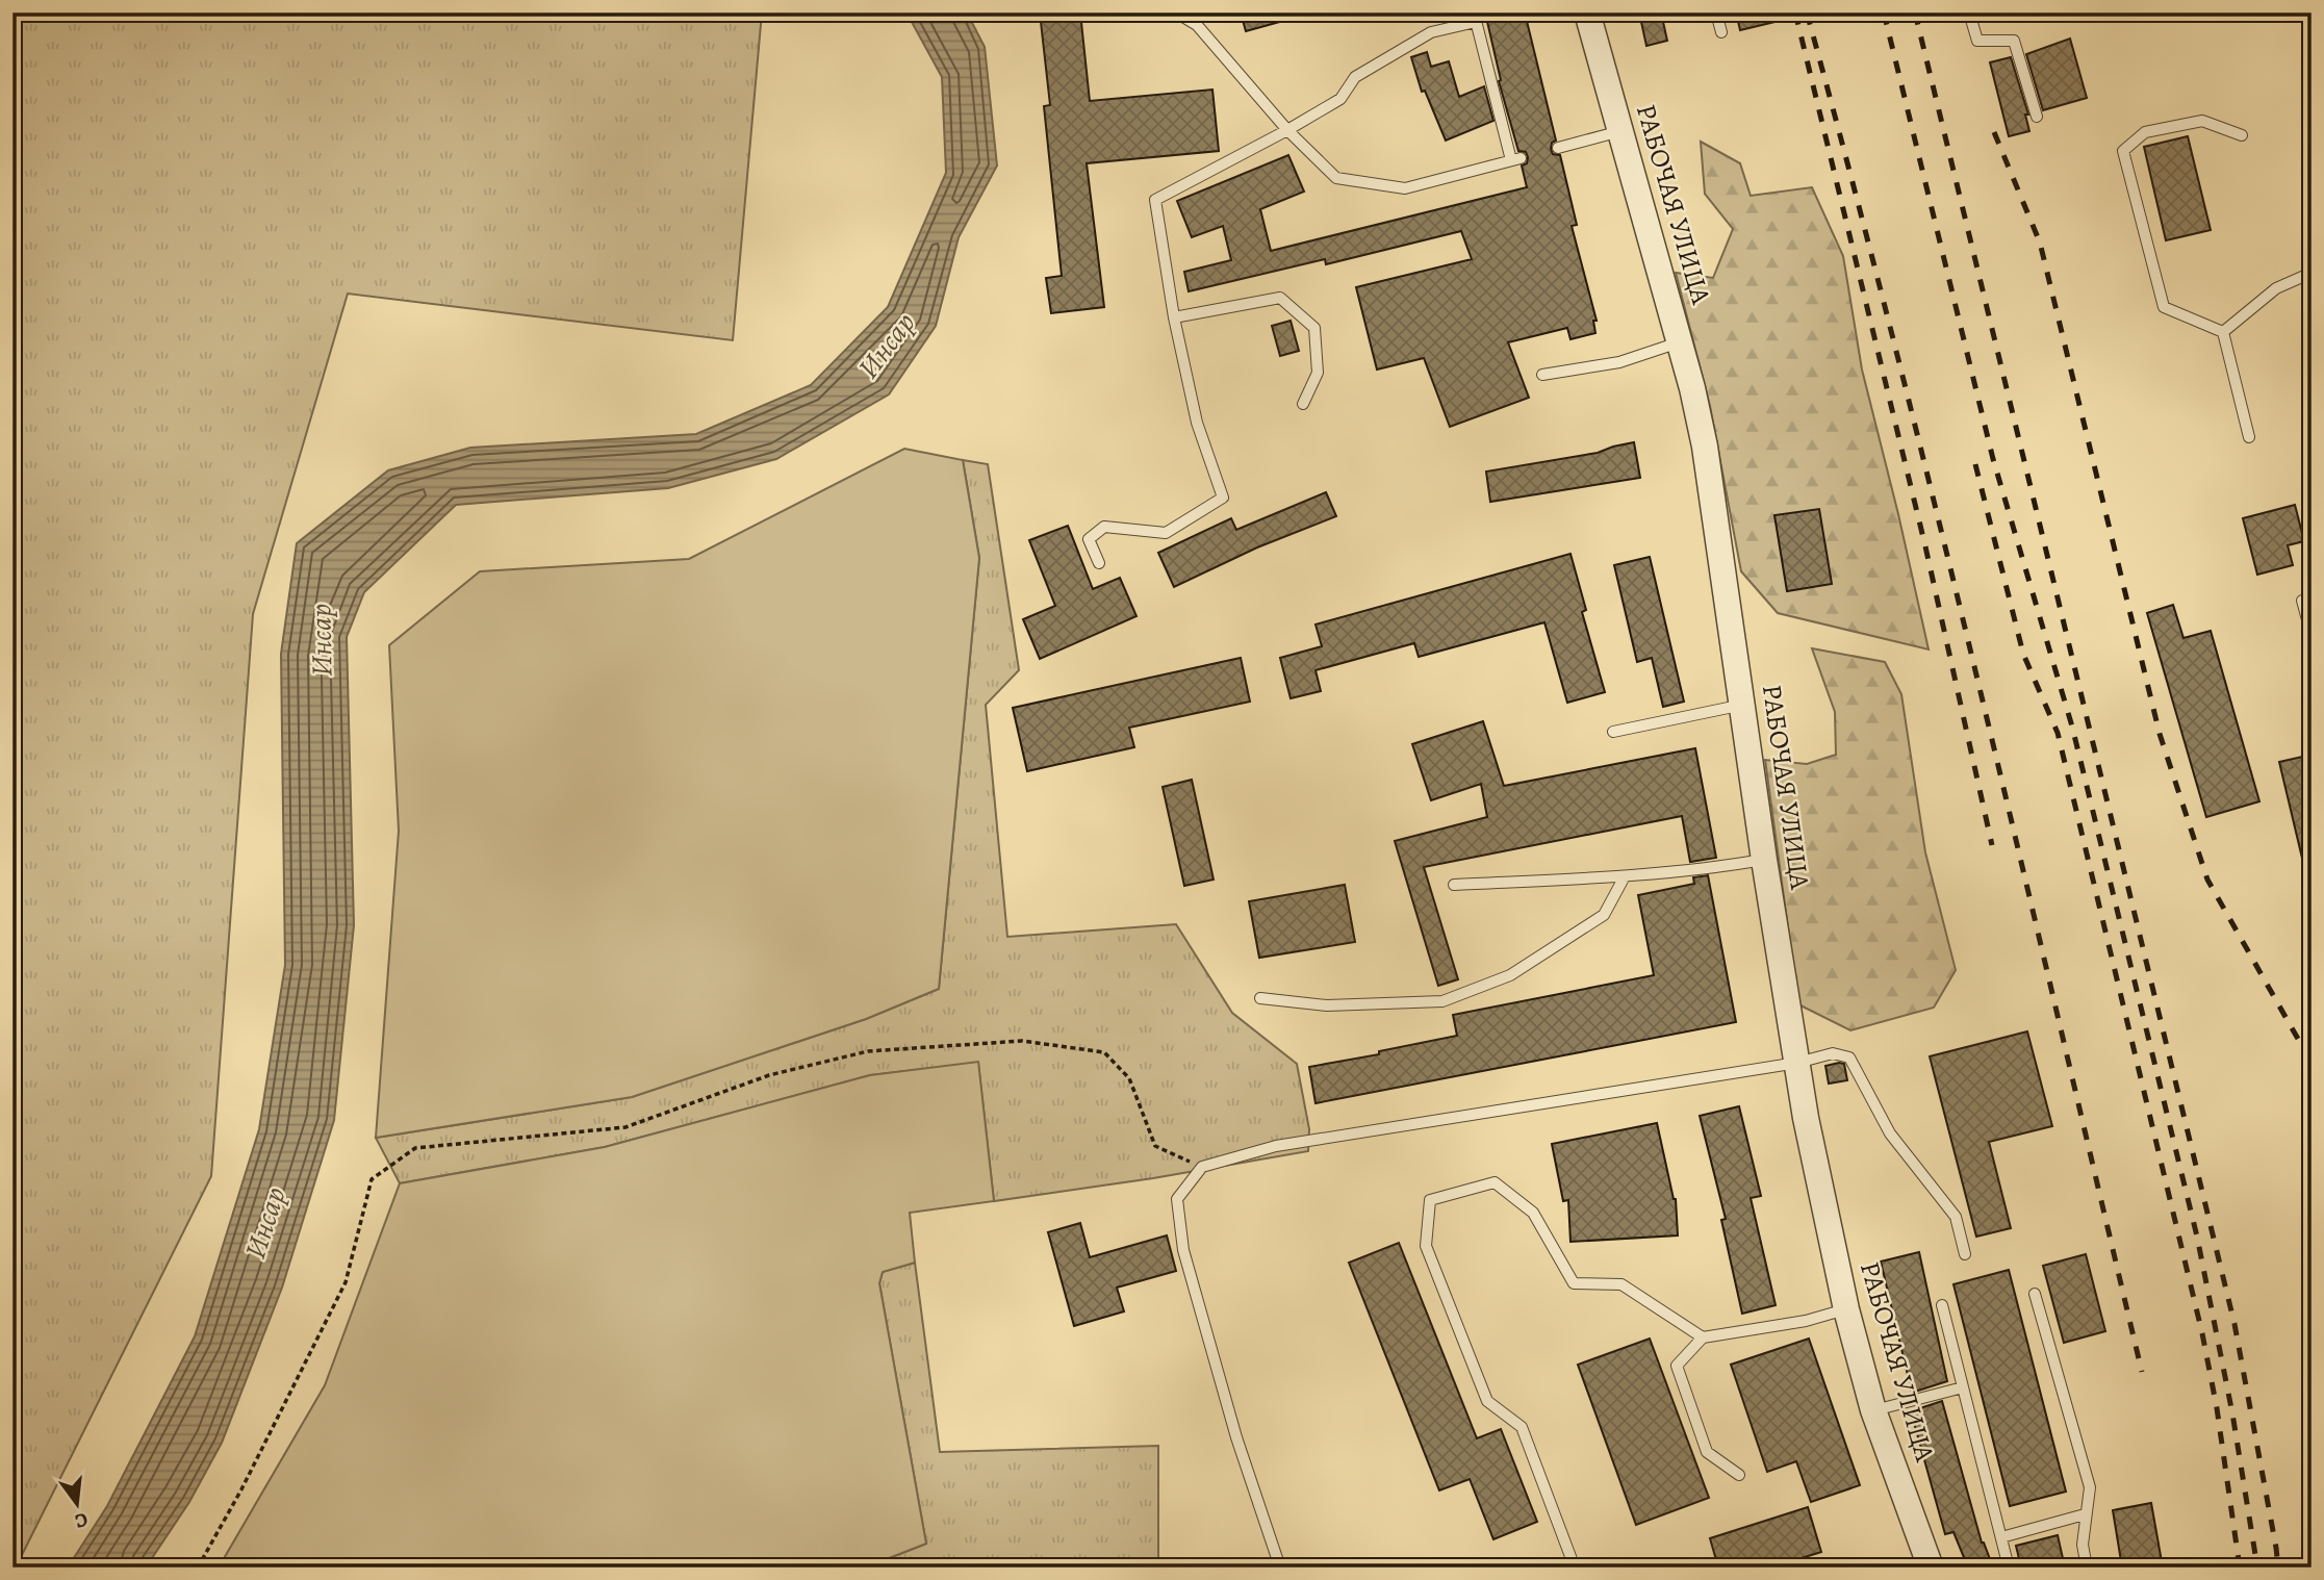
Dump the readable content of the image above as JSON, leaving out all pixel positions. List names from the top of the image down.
{
  "streets": {
    "street": ["РАБОЧАЯ УЛИЦА"]
  },
  "water": ["Инсар"],
  "north": "bottom"
}
